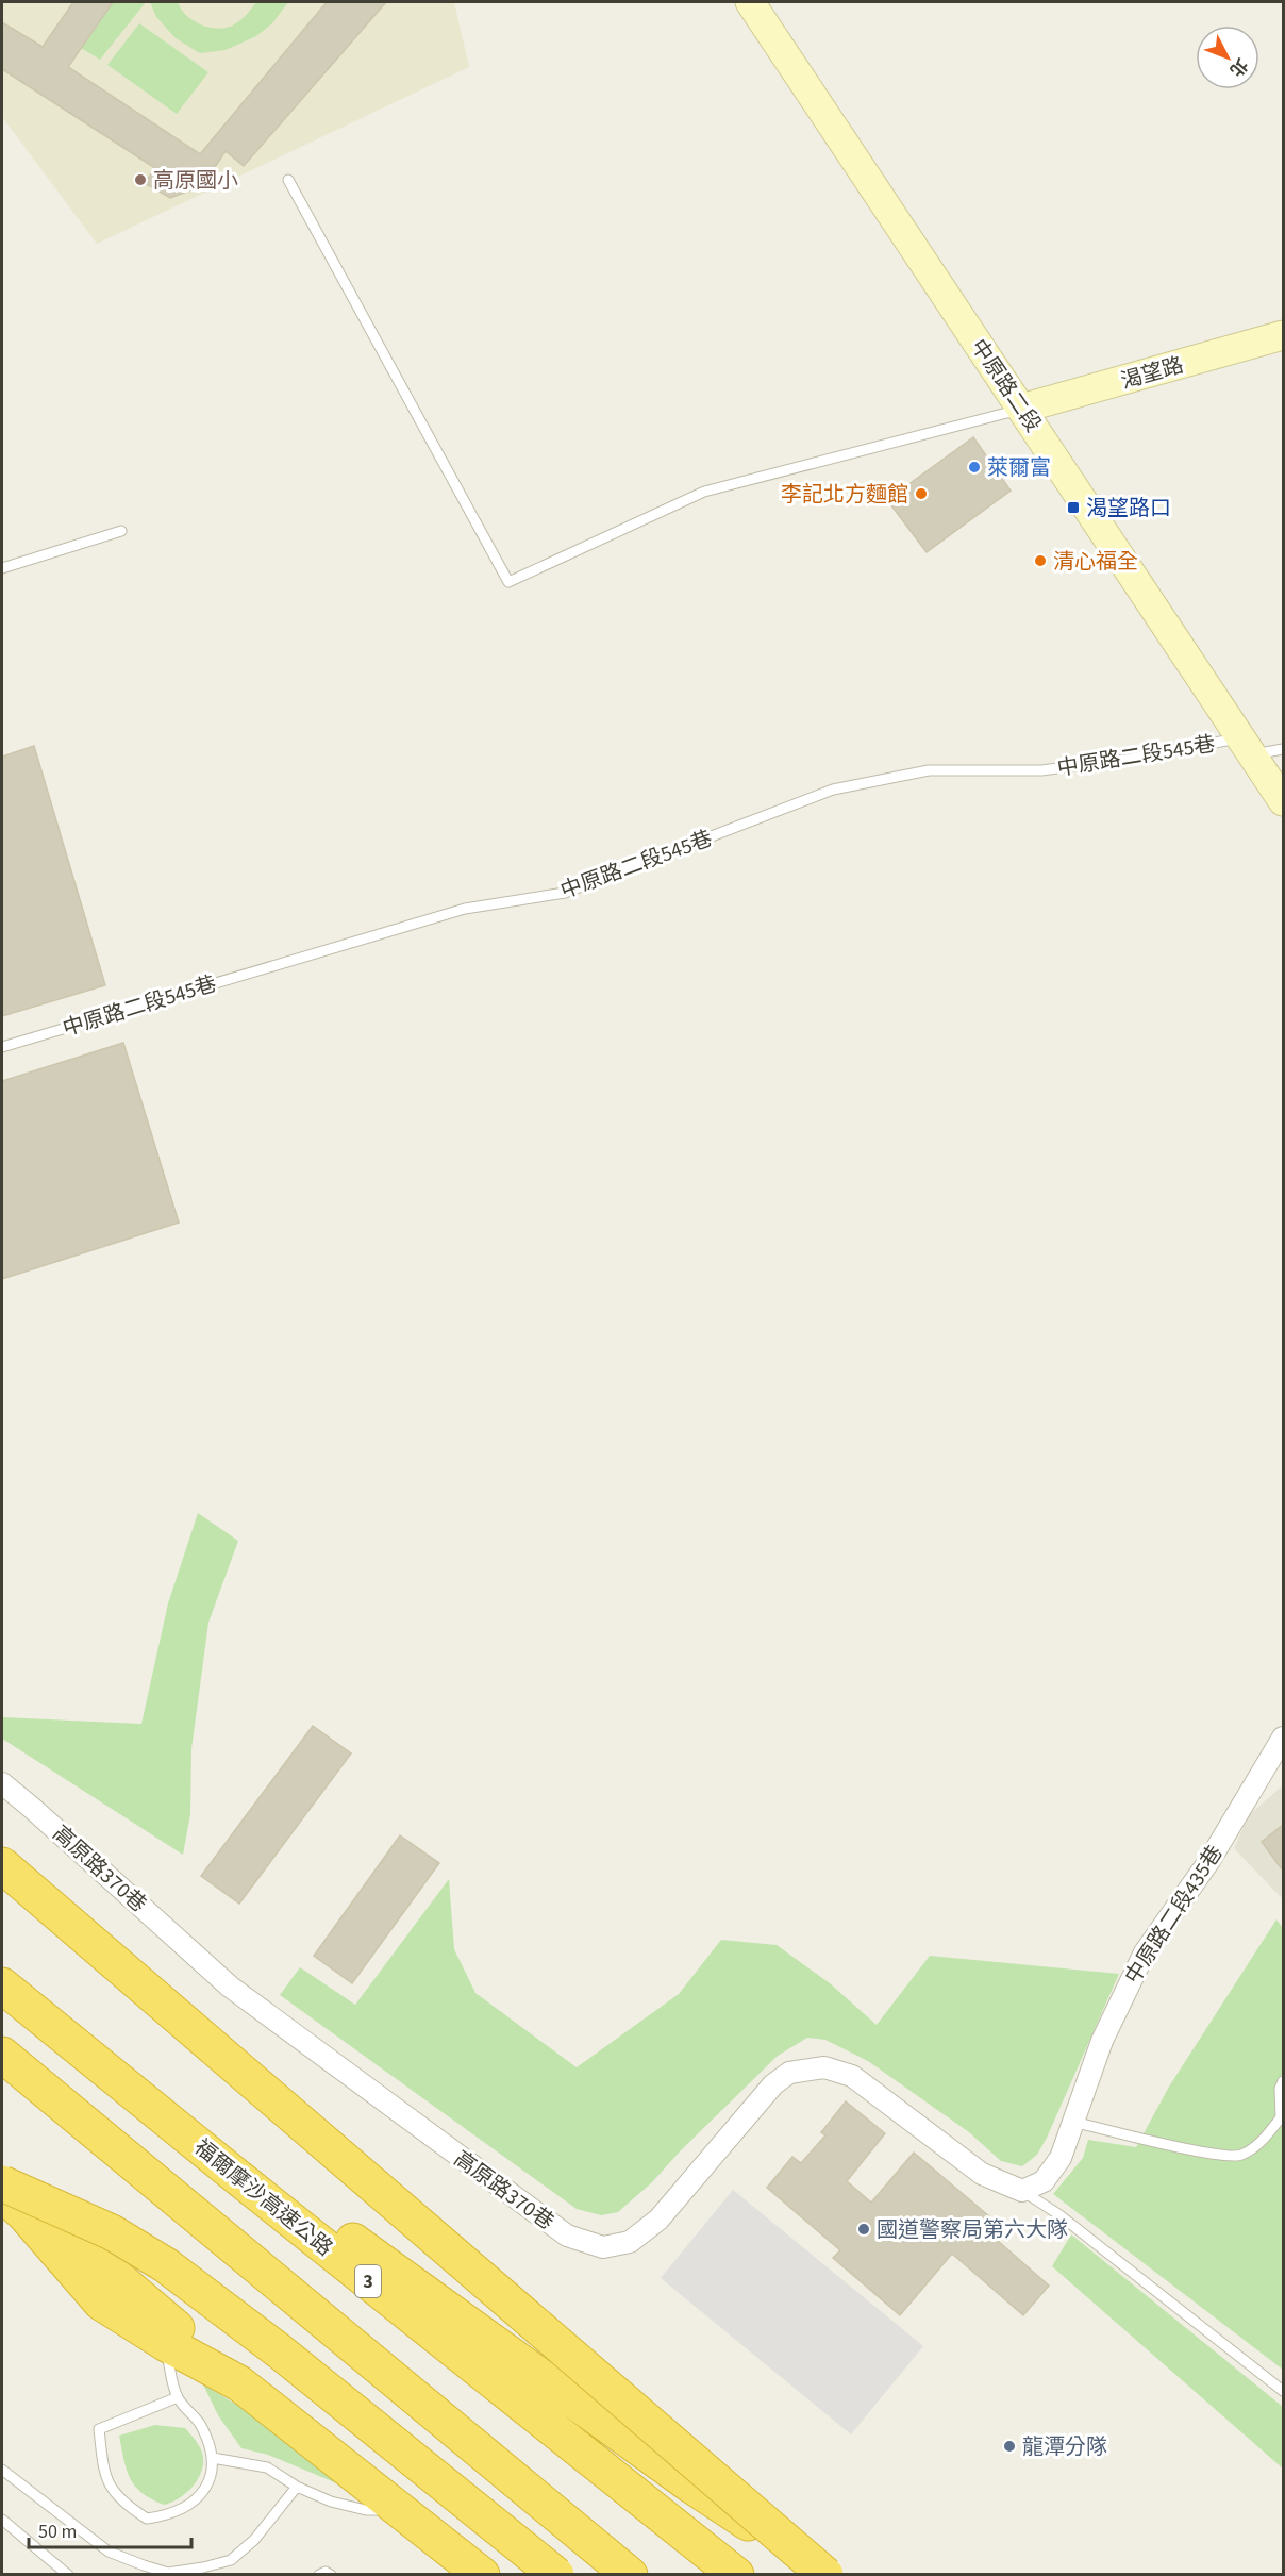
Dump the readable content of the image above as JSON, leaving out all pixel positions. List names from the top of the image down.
{
  "streets": {
    "highway": ["福爾摩沙高速公路", "3"],
    "street": [
      "渴望路",
      "中原路二段",
      "高原路370巷",
      "中原路二段435巷"
    ],
    "lane": ["中原路二段545巷"]
  },
  "crossings": [
    ["渴望路", "中原路二段"],
    ["中原路二段", "中原路二段545巷"],
    ["高原路370巷", "中原路二段435巷"]
  ],
  "places": {
    "other": [
      "高原國小",
      "萊爾富",
      "李記北方麵館",
      "清心福全",
      "國道警察局第六大隊",
      "龍潭分隊"
    ],
    "transit": ["渴望路口"]
  },
  "scale_bar": "50 m",
  "north": "bottom right"
}
